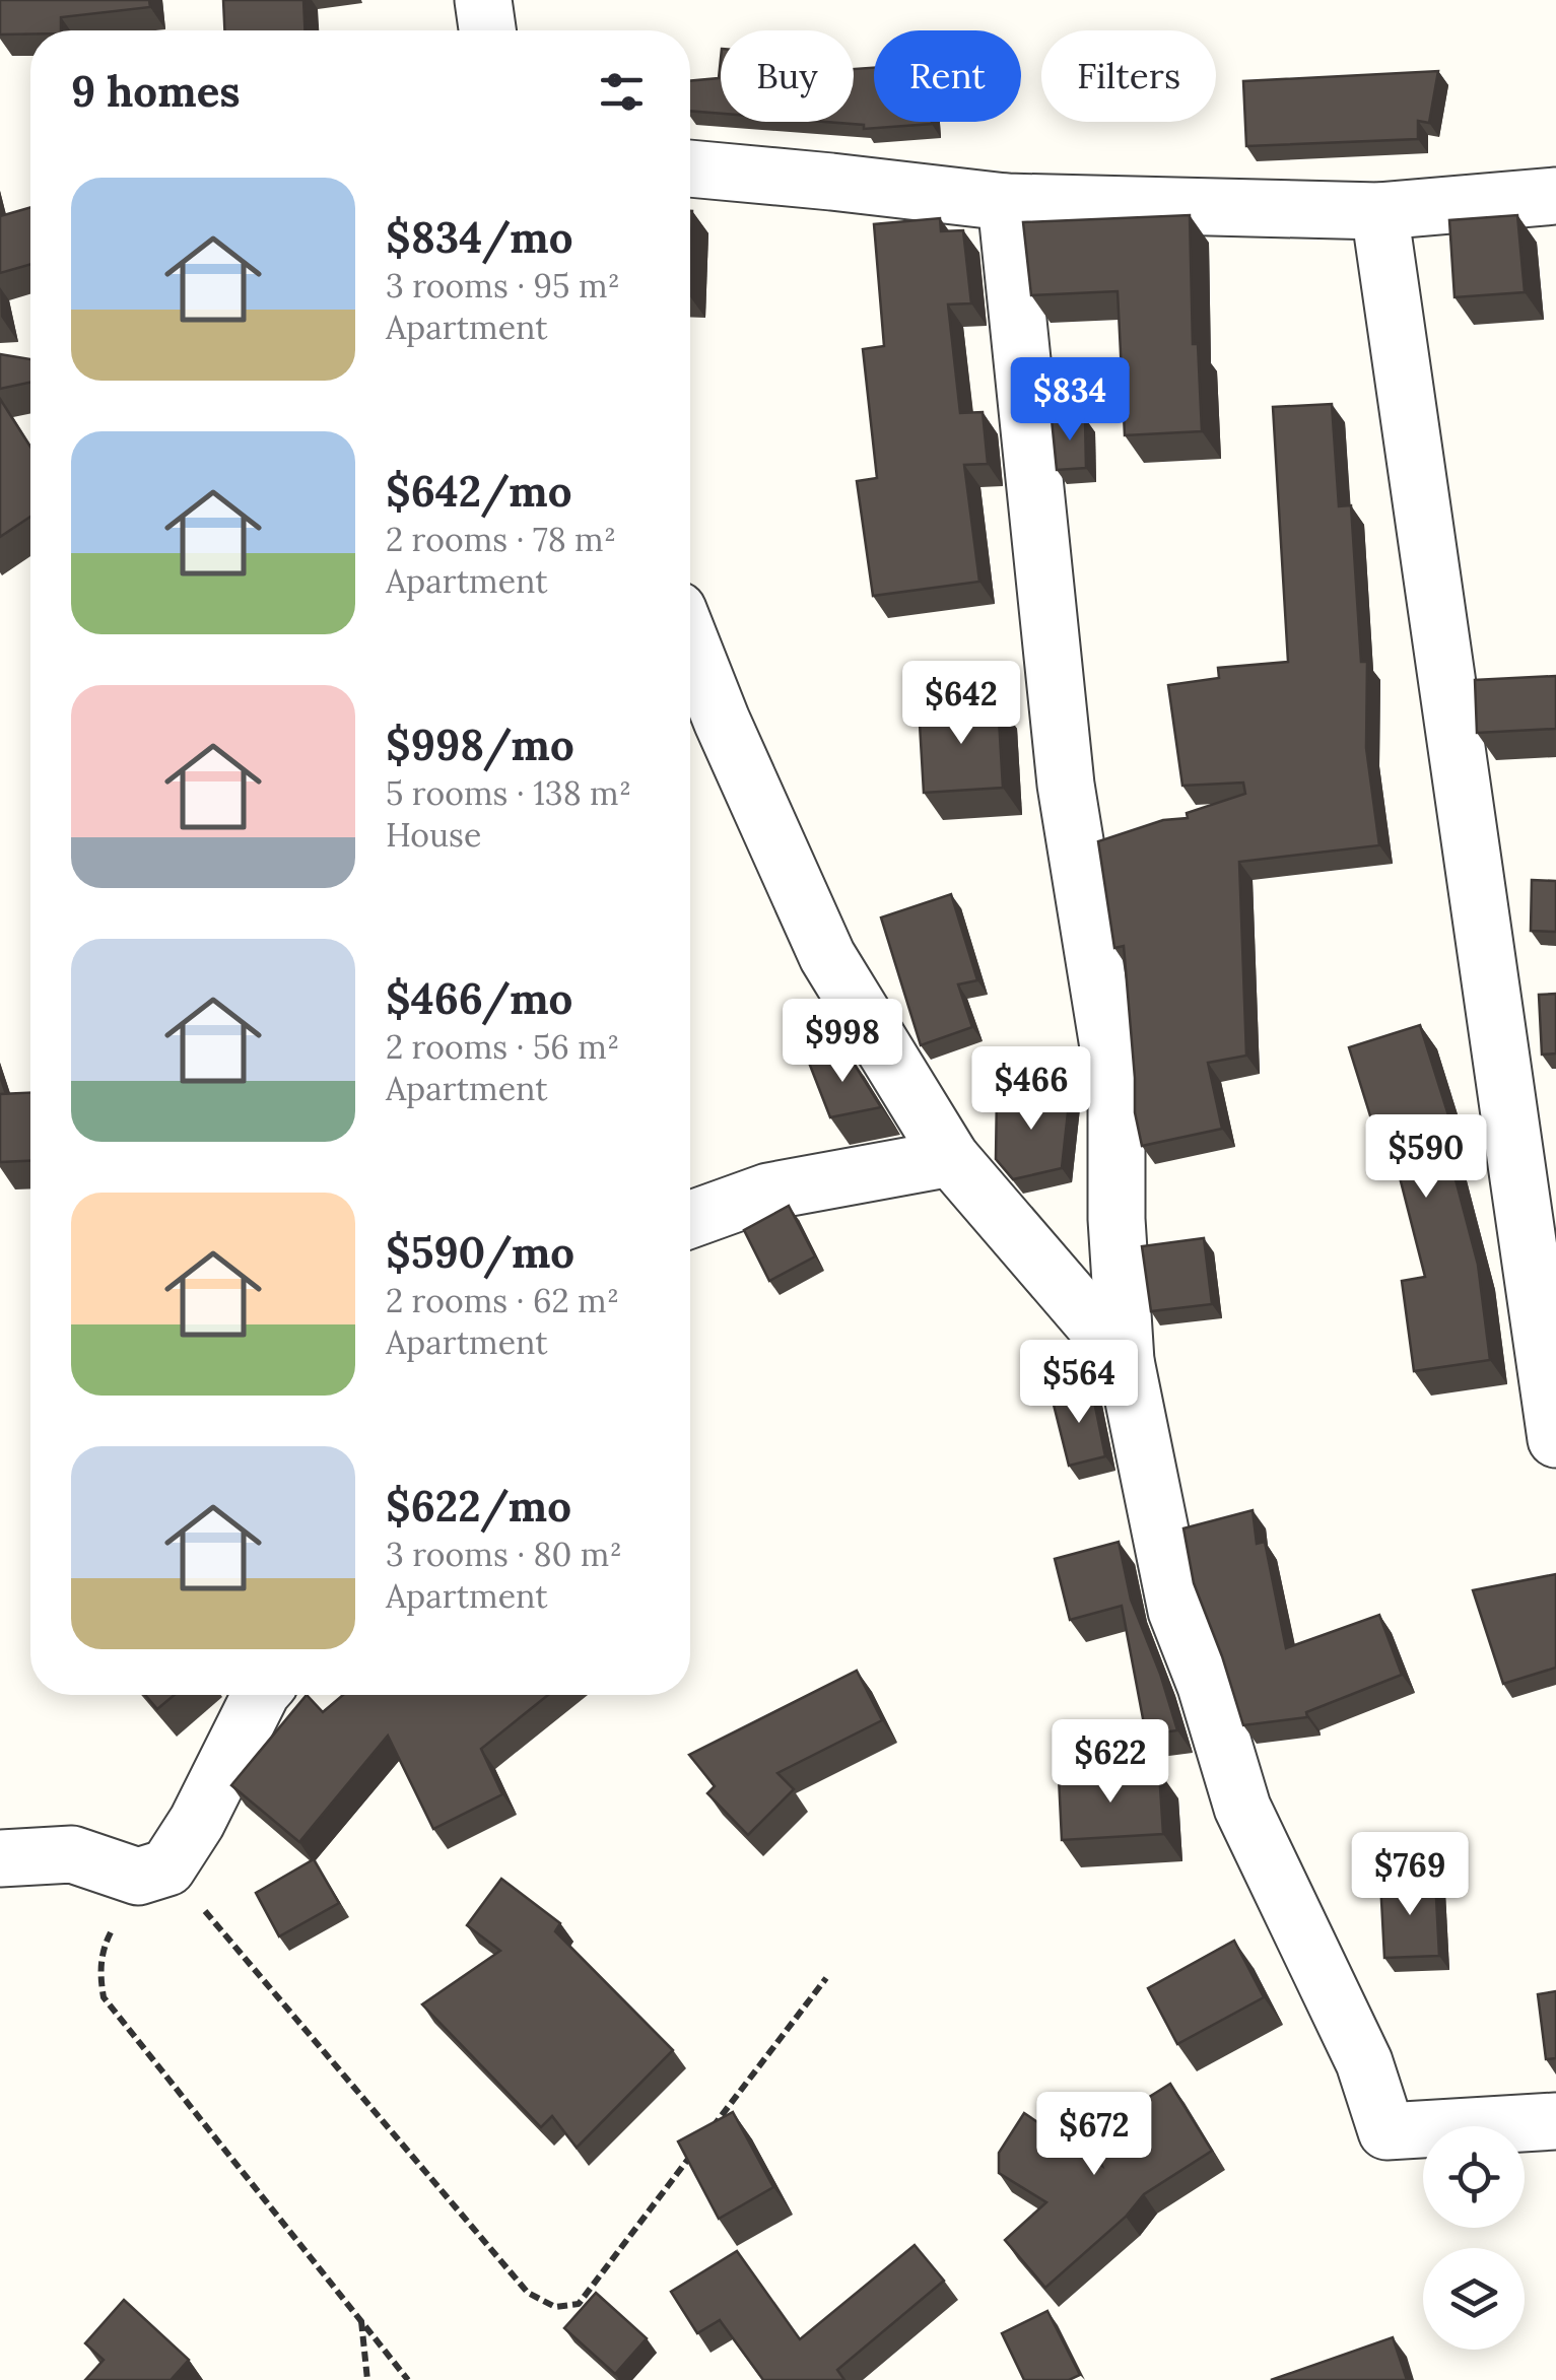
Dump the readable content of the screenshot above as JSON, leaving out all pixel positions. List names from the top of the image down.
{
  "page": {
    "chip": ["Buy", "Rent", "Filters"],
    "heading": "9 homes",
    "list": [
      {
        "name": "$834/mo",
        "note": "3 rooms · 95 m² · Apartment"
      },
      {
        "name": "$642/mo",
        "note": "2 rooms · 78 m² · Apartment"
      },
      {
        "name": "$998/mo",
        "note": "5 rooms · 138 m² · House"
      },
      {
        "name": "$466/mo",
        "note": "2 rooms · 56 m² · Apartment"
      },
      {
        "name": "$590/mo",
        "note": "2 rooms · 62 m² · Apartment"
      },
      {
        "name": "$622/mo",
        "note": "3 rooms · 80 m² · Apartment"
      }
    ],
    "price": [
      "$834",
      "$642",
      "$998",
      "$466",
      "$590",
      "$564",
      "$622",
      "$769",
      "$672"
    ]
  }
}
